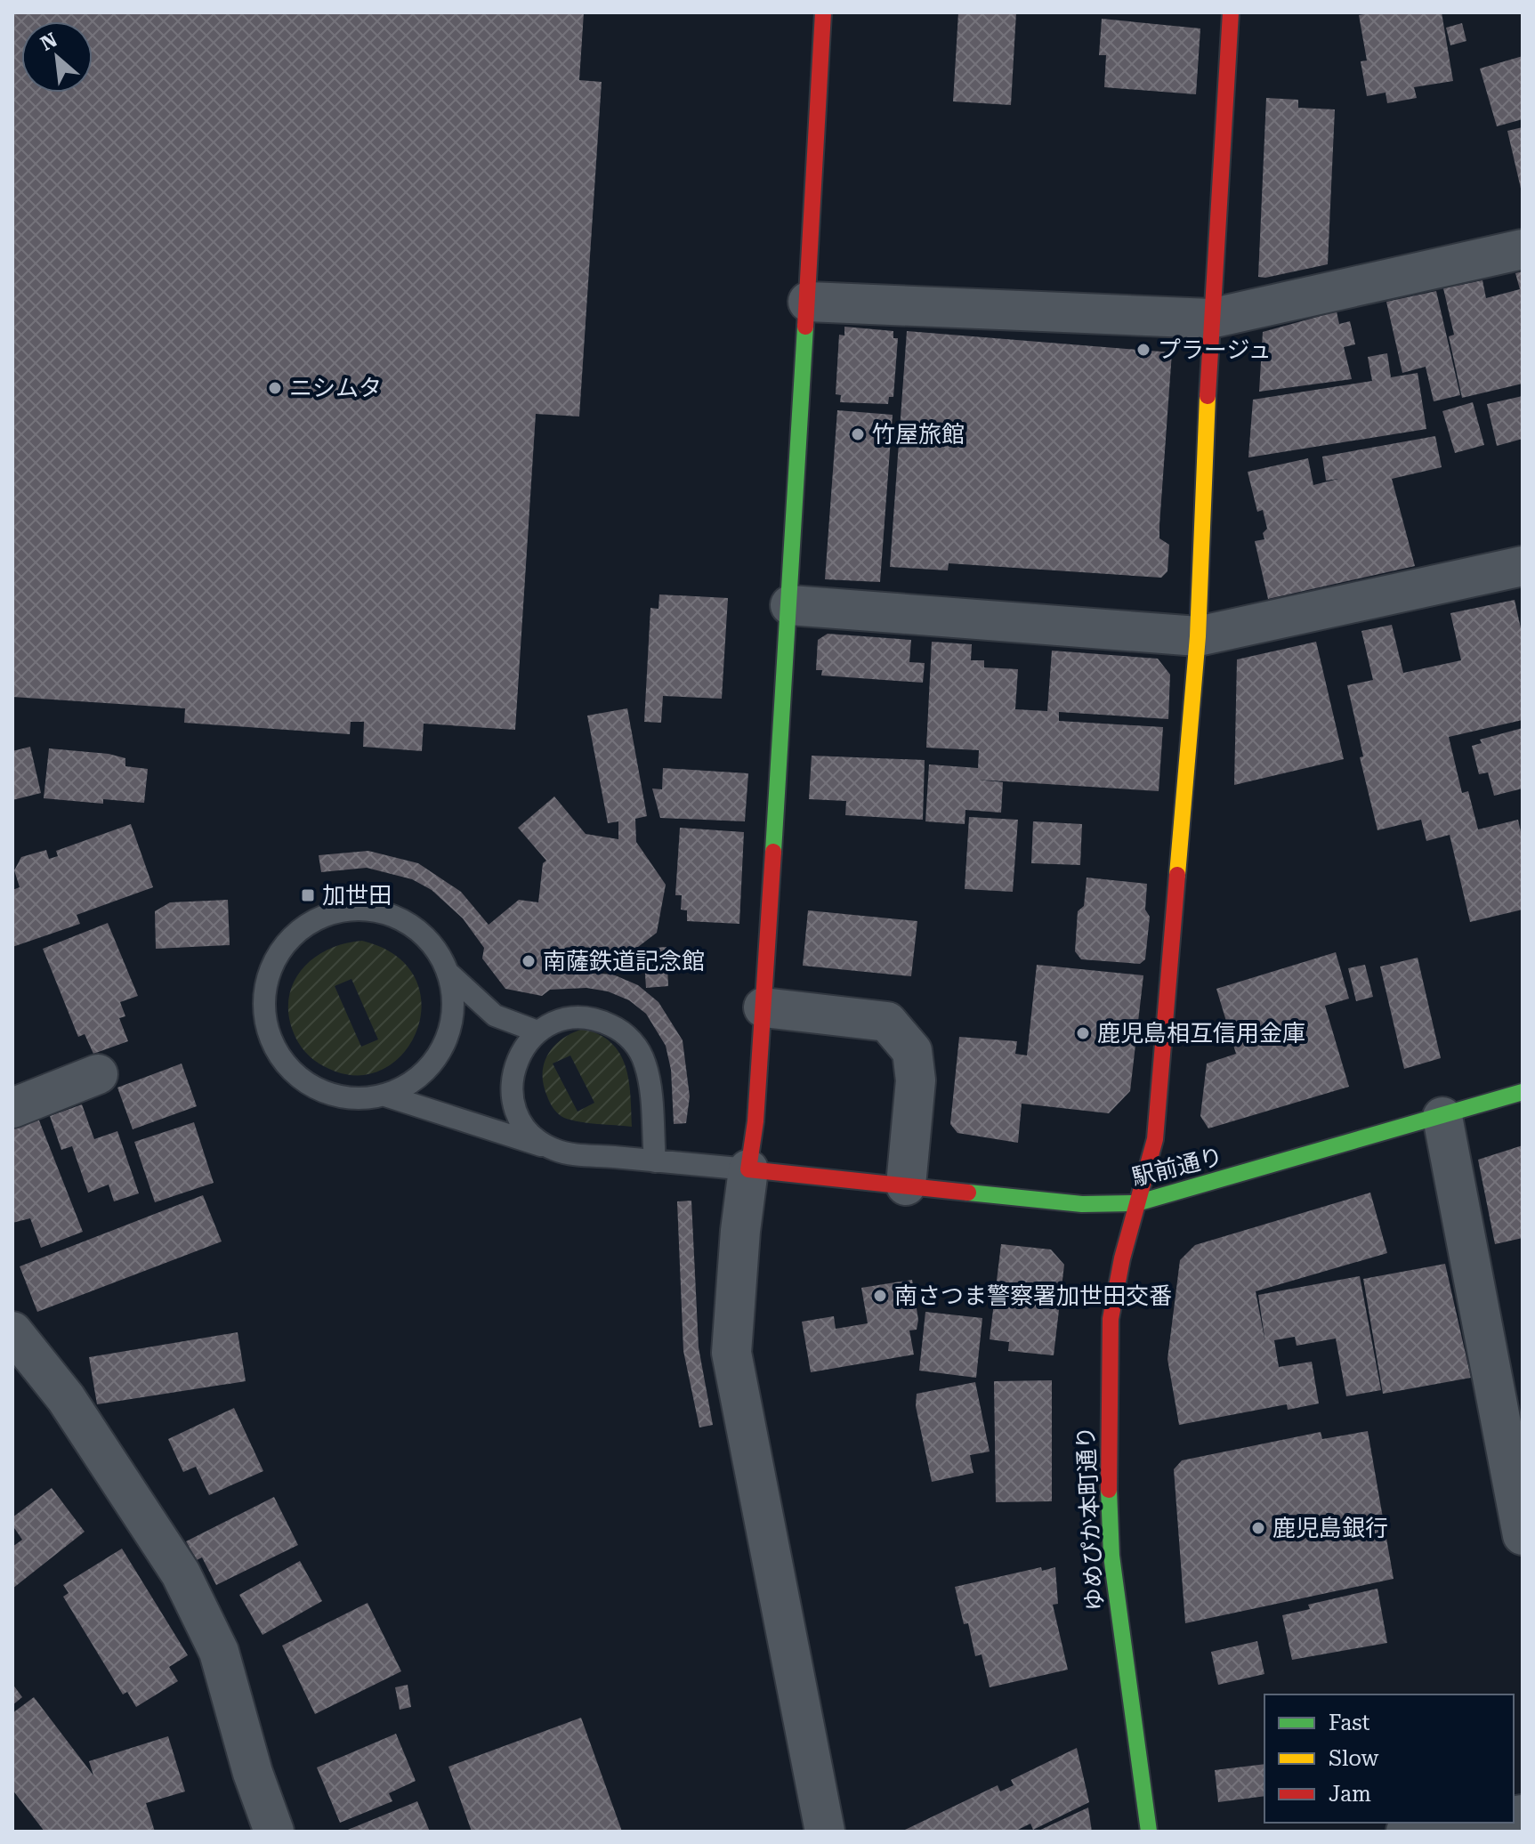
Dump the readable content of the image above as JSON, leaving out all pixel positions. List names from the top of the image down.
{
  "streets": {
    "street": ["駅前通り", "ゆめぴか本町通り"]
  },
  "crossings": [
    ["駅前通り", "ゆめぴか本町通り"]
  ],
  "places": {
    "other": [
      "プラージュ",
      "ニシムタ",
      "竹屋旅館",
      "南薩鉄道記念館",
      "鹿児島相互信用金庫",
      "南さつま警察署加世田交番",
      "鹿児島銀行"
    ],
    "transit": ["加世田"]
  },
  "legend": ["Fast", "Slow", "Jam"],
  "north": "top left"
}
